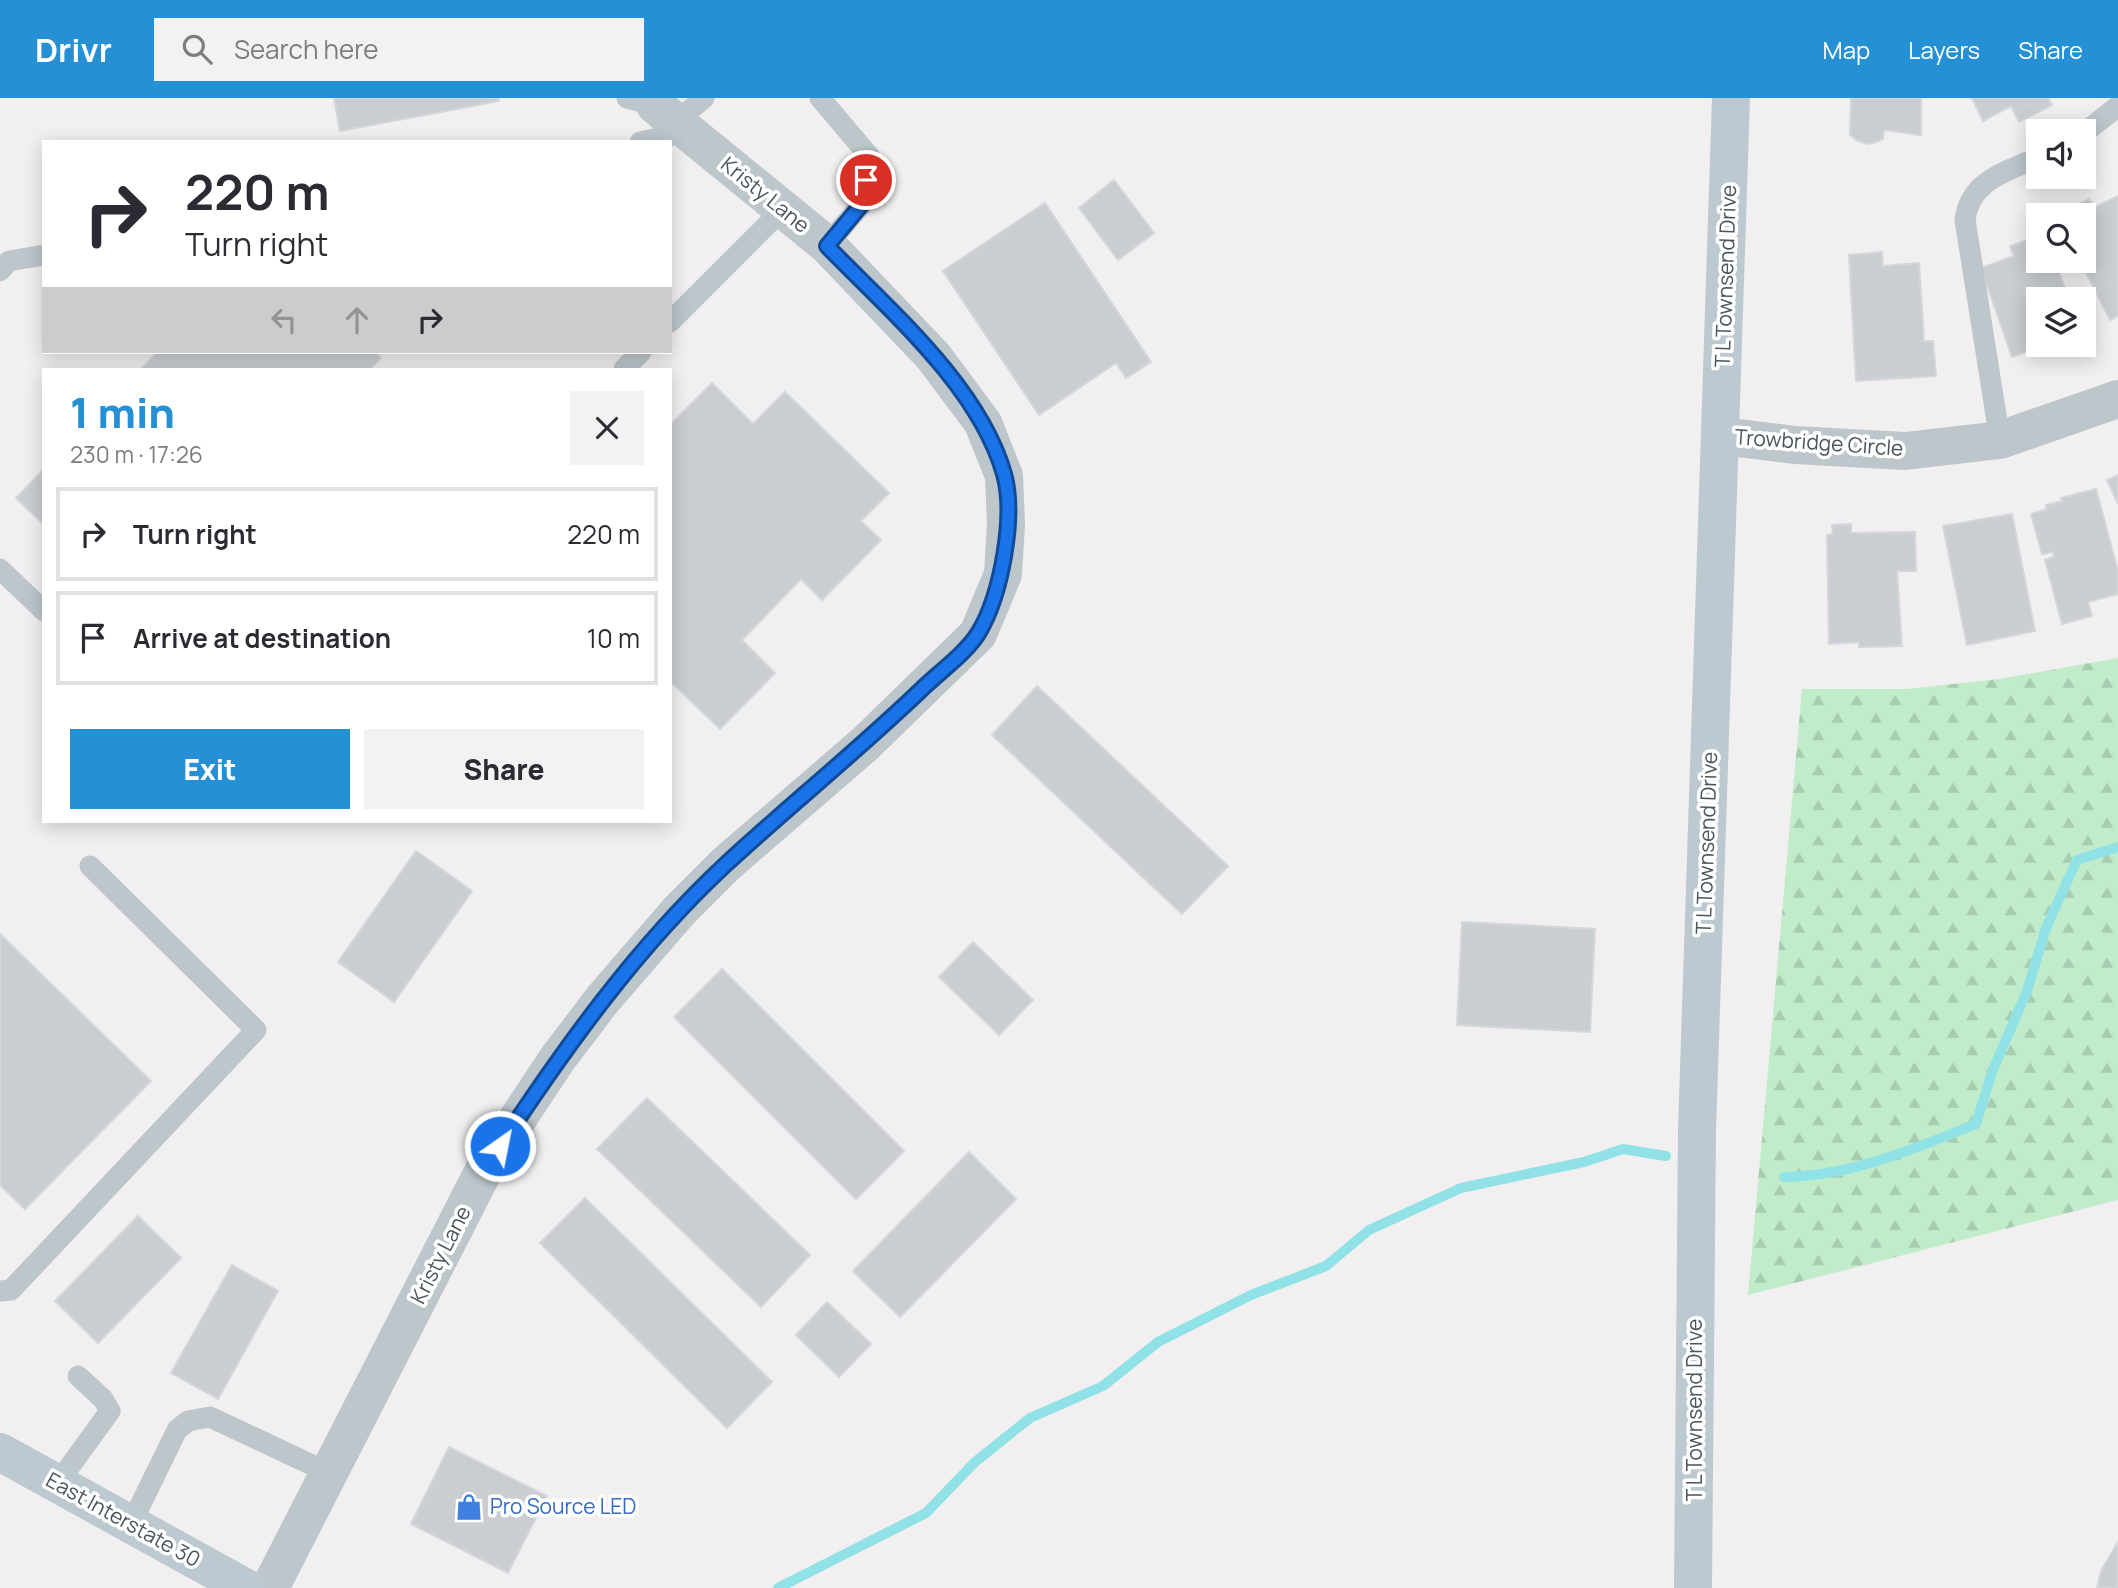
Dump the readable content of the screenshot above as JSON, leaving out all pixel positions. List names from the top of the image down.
{
  "streets": {
    "street": [
      "Kristy Lane",
      "T L Townsend Drive",
      "Trowbridge Circle",
      "East Interstate 30"
    ]
  },
  "crossings": [
    ["T L Townsend Drive", "Trowbridge Circle"]
  ],
  "places": {
    "shop": ["Pro Source LED"]
  },
  "page": {
    "header": "Drivr",
    "search": "Search here",
    "nav": ["Map", "Layers", "Share"],
    "turn": ["220 m", "Turn right"],
    "heading": ["1 min", "230 m · 17:26"],
    "list": [
      {
        "name": "Turn right",
        "value": "220 m"
      },
      {
        "name": "Arrive at destination",
        "value": "10 m"
      }
    ],
    "buttons": ["Exit", "Share"]
  }
}
